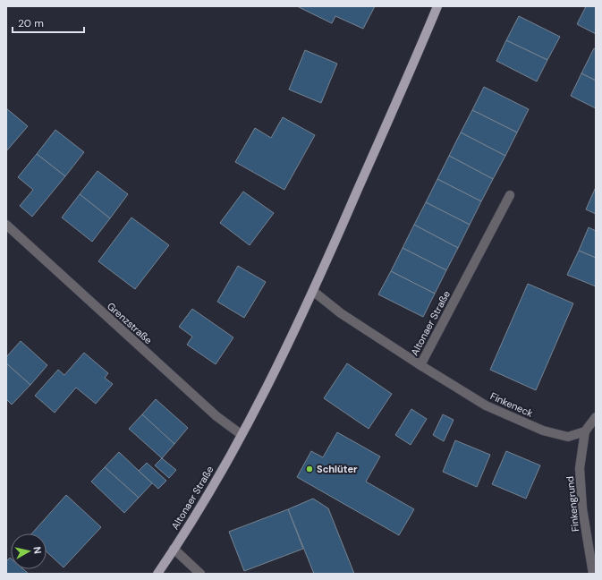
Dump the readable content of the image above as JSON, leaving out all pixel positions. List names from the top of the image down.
{
  "streets": {
    "main road": ["Altonaer Straße"],
    "street": ["Grenzstraße", "Finkeneck", "Finkengrund"]
  },
  "crossings": [
    ["Grenzstraße", "Altonaer Straße"],
    ["Altonaer Straße", "Finkeneck"],
    ["Finkeneck", "Finkengrund"]
  ],
  "places": ["Schlüter"],
  "scale_bar": "20 m",
  "north": "right"
}
